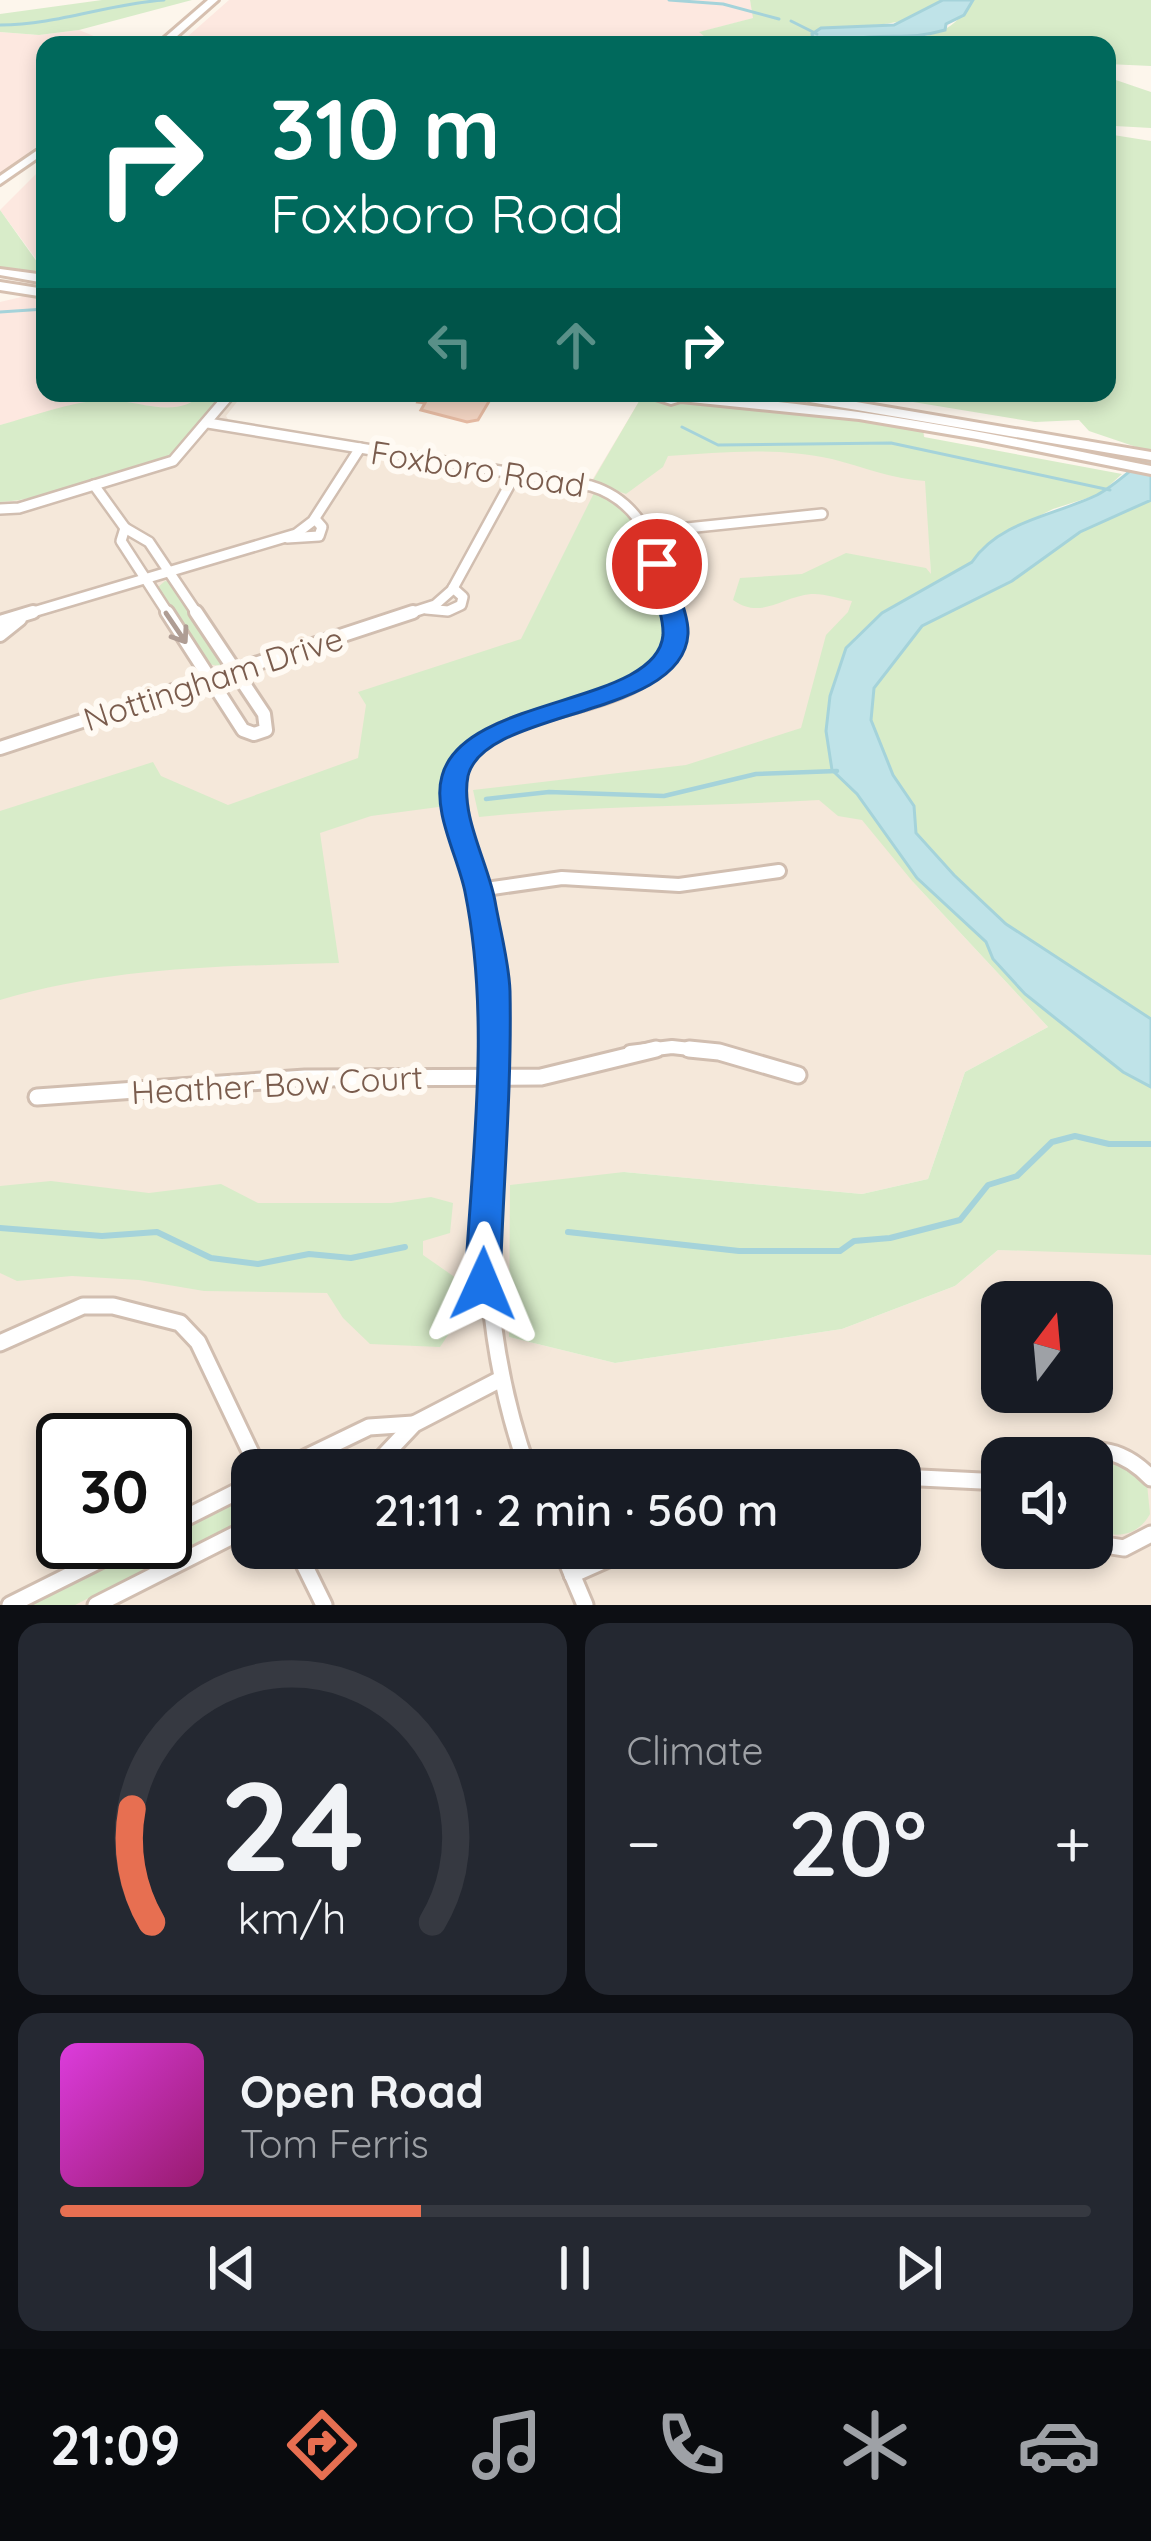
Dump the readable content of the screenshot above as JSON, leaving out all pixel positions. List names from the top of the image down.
{
  "streets": {
    "street": ["Foxboro Road", "Nottingham Drive", "Heather Bow Court"]
  },
  "crossings": [
    ["Foxboro Road", "Nottingham Drive"]
  ],
  "north": "top",
  "page": {
    "turn": ["310 m", "Foxboro Road"],
    "limit": "30",
    "trip": "21:11 · 2 min · 560 m",
    "tile": "Climate",
    "heat": ["−", "20°", "+"],
    "song": ["Open Road", "Tom Ferris"],
    "tabs": "21:09",
    "gauge": ["24", "km/h"]
  }
}
